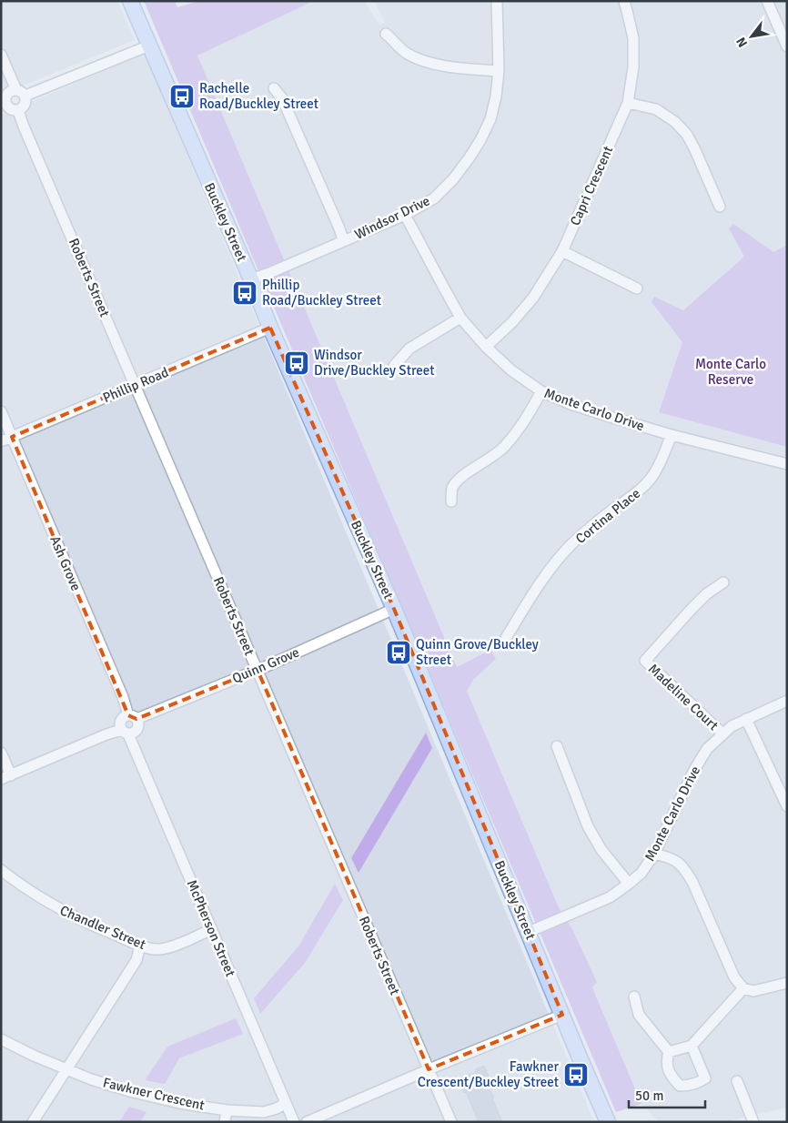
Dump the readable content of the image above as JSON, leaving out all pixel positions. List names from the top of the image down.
{
  "streets": {
    "main road": ["Buckley Street"],
    "street": [
      "Capri Crescent",
      "Windsor Drive",
      "Roberts Street",
      "Phillip Road",
      "Monte Carlo Drive",
      "Cortina Place",
      "Ash Grove",
      "Quinn Grove",
      "Madeline Court",
      "Chandler Street",
      "McPherson Street",
      "Fawkner Crescent"
    ]
  },
  "crossings": [
    ["Capri Crescent", "Monte Carlo Drive"],
    ["Windsor Drive", "Buckley Street"],
    ["Windsor Drive", "Monte Carlo Drive"],
    ["Buckley Street", "Phillip Road"],
    ["Buckley Street", "Monte Carlo Drive"],
    ["Buckley Street", "Quinn Grove"],
    ["Roberts Street", "Phillip Road"],
    ["Roberts Street", "Quinn Grove"],
    ["Phillip Road", "Ash Grove"],
    ["Monte Carlo Drive", "Cortina Place"],
    ["Monte Carlo Drive", "Madeline Court"],
    ["Ash Grove", "Quinn Grove"],
    ["Ash Grove", "McPherson Street"],
    ["Quinn Grove", "McPherson Street"],
    ["Chandler Street", "McPherson Street"],
    ["McPherson Street", "Fawkner Crescent"]
  ],
  "parks": ["Monte Carlo Reserve"],
  "places": {
    "bus stop": [
      "Rachelle Road/Buckley Street",
      "Phillip Road/Buckley Street",
      "Windsor Drive/Buckley Street",
      "Quinn Grove/Buckley Street",
      "Fawkner Crescent/Buckley Street"
    ]
  },
  "scale_bar": "50 m",
  "north": "bottom left"
}
